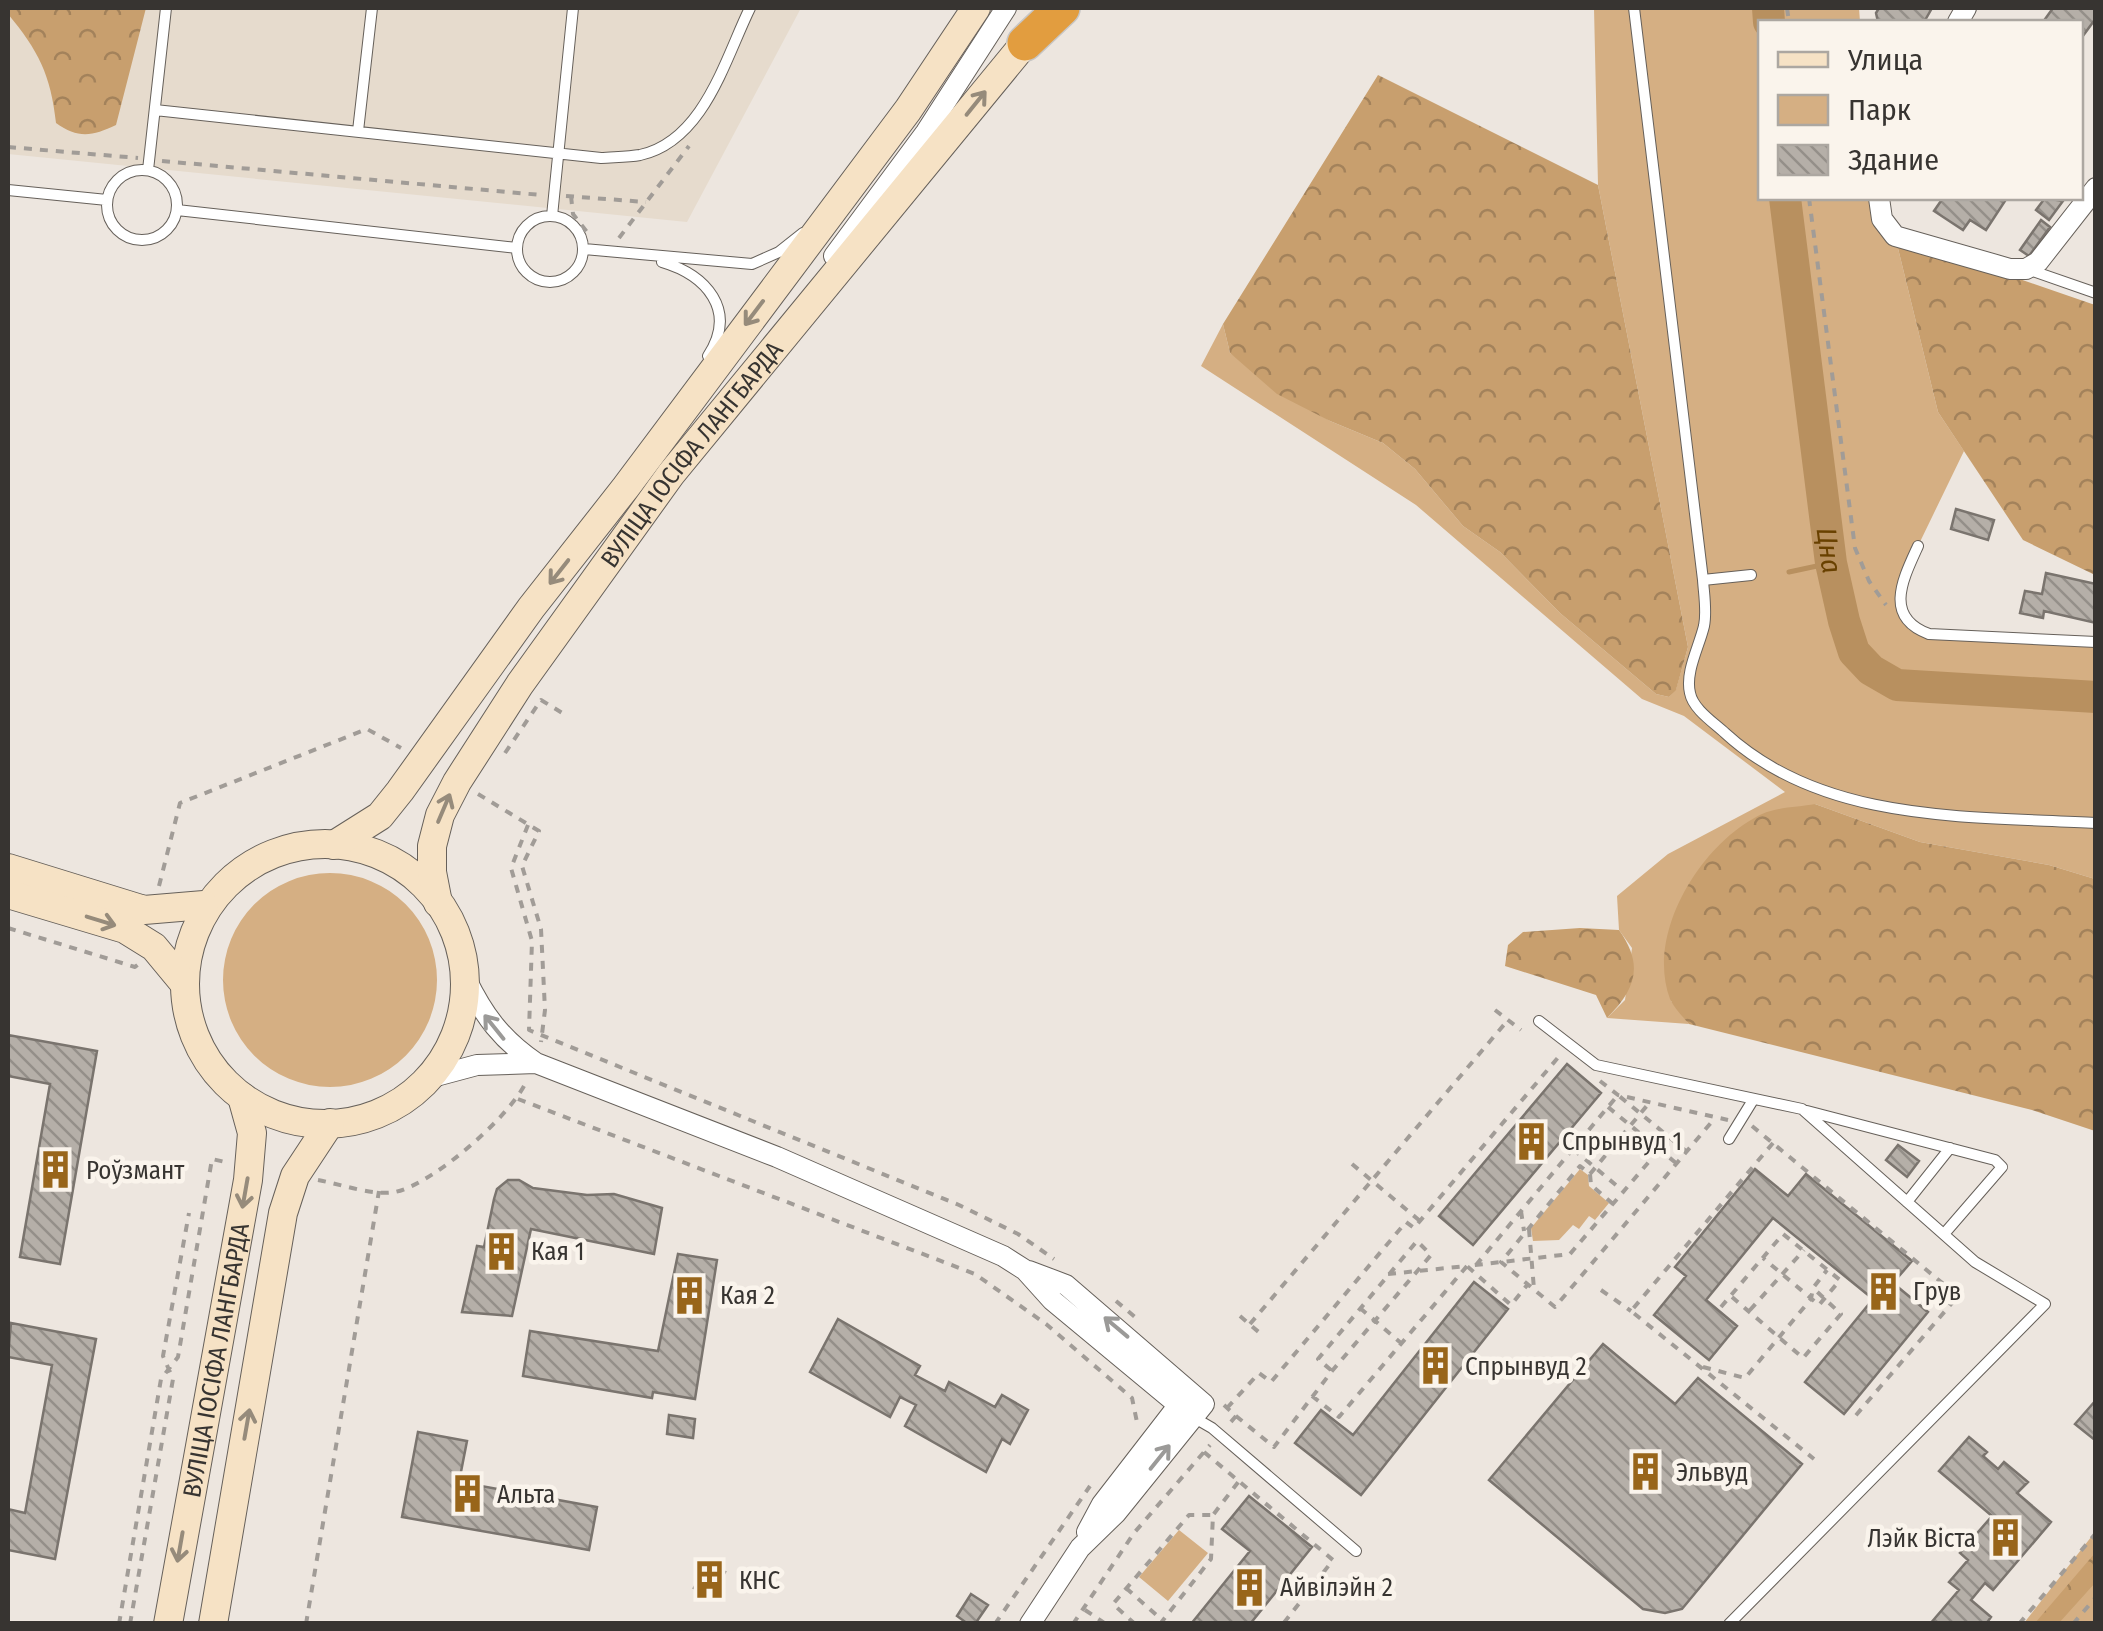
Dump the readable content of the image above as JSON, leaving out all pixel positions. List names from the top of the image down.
{
  "streets": {
    "main road": ["ВУЛІЦА ІОСІФА ЛАНГБАРДА"]
  },
  "water": ["Цна"],
  "places": {
    "building": [
      "Спрынвуд 1",
      "Роўзмант",
      "Кая 1",
      "Грув",
      "Кая 2",
      "Спрынвуд 2",
      "Эльвуд",
      "Альта",
      "Лэйк Вiста",
      "КНС",
      "Айвілэйн 2"
    ]
  },
  "legend": ["Улица", "Парк", "Здание"]
}
